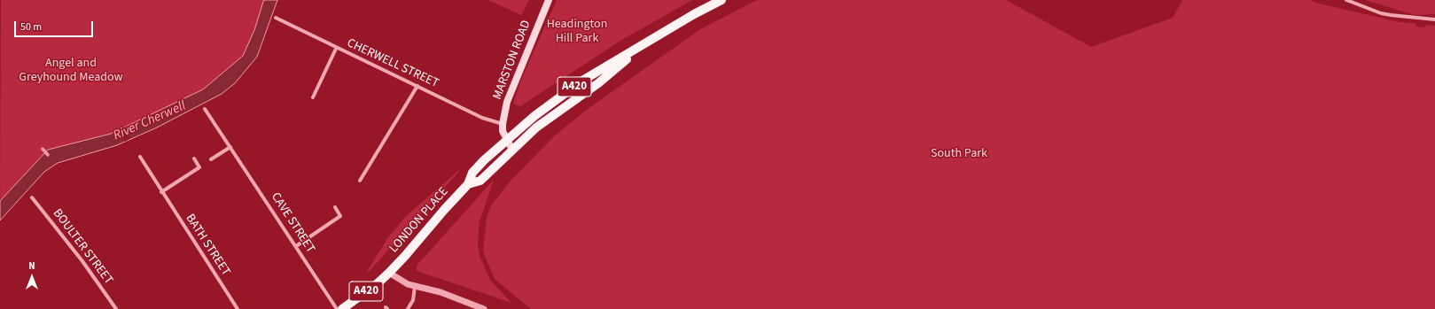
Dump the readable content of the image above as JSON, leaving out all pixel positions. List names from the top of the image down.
{
  "streets": {
    "main road": ["MARSTON ROAD", "A420", "LONDON PLACE"],
    "street": [
      "CHERWELL STREET",
      "CAVE STREET",
      "BATH STREET",
      "BOULTER STREET"
    ]
  },
  "crossings": [
    ["MARSTON ROAD", "CHERWELL STREET"],
    ["MARSTON ROAD", "A420"],
    ["MARSTON ROAD", "LONDON PLACE"],
    ["A420", "LONDON PLACE"]
  ],
  "water": ["River Cherwell"],
  "parks": ["Headington Hill Park", "Angel and Greyhound Meadow", "South Park"],
  "scale_bar": "50 m",
  "north": "top"
}
